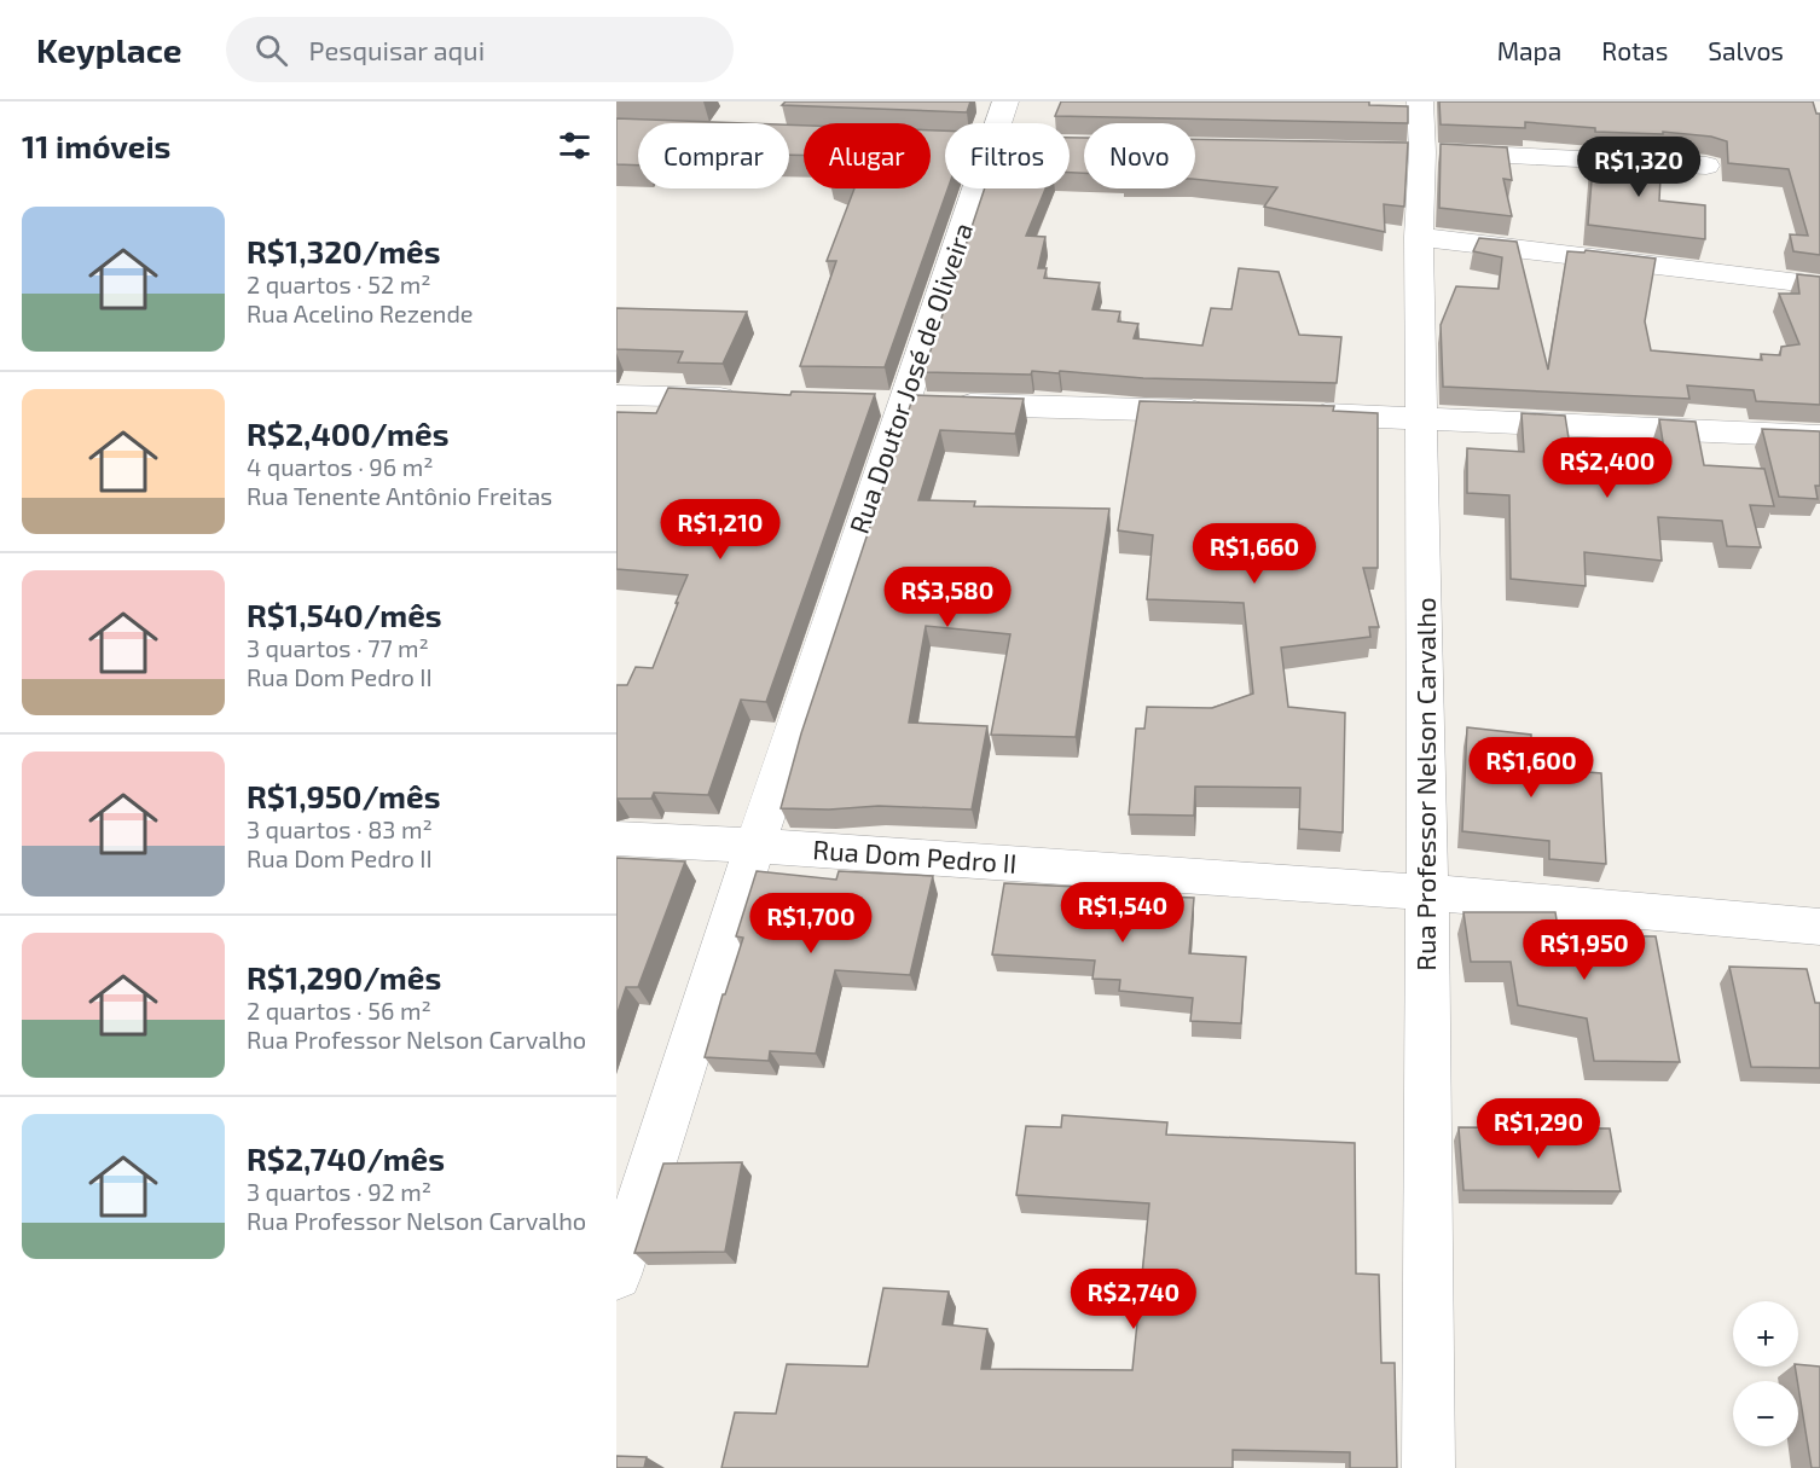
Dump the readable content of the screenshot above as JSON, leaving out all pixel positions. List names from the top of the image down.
{
  "streets": {
    "street": ["Rua Doutor José de Oliveira", "Rua Professor Nelson Carvalho", "Rua Dom Pedro II"]
  },
  "crossings": [
    ["Rua Doutor José de Oliveira", "Rua Dom Pedro II"],
    ["Rua Professor Nelson Carvalho", "Rua Dom Pedro II"]
  ],
  "page": {
    "header": "Keyplace",
    "search": "Pesquisar aqui",
    "nav": ["Mapa", "Rotas", "Salvos"],
    "heading": "11 imóveis",
    "chip": [
      "Comprar",
      "Alugar",
      "Filtros",
      "Novo"
    ],
    "price": [
      "R$1,320",
      "R$2,400",
      "R$1,210",
      "R$1,660",
      "R$3,580",
      "R$1,600",
      "R$1,540",
      "R$1,700",
      "R$1,950",
      "R$1,290",
      "R$2,740"
    ],
    "list": [
      {
        "name": "R$1,320/mês",
        "note": "2 quartos · 52 m² · Rua Acelino Rezende"
      },
      {
        "name": "R$2,400/mês",
        "note": "4 quartos · 96 m² · Rua Tenente Antônio Freitas"
      },
      {
        "name": "R$1,540/mês",
        "note": "3 quartos · 77 m² · Rua Dom Pedro II"
      },
      {
        "name": "R$1,950/mês",
        "note": "3 quartos · 83 m² · Rua Dom Pedro II"
      },
      {
        "name": "R$1,290/mês",
        "note": "2 quartos · 56 m² · Rua Professor Nelson Carvalho"
      },
      {
        "name": "R$2,740/mês",
        "note": "3 quartos · 92 m² · Rua Professor Nelson Carvalho"
      }
    ],
    "map_buttons": ["+", "−"]
  }
}
